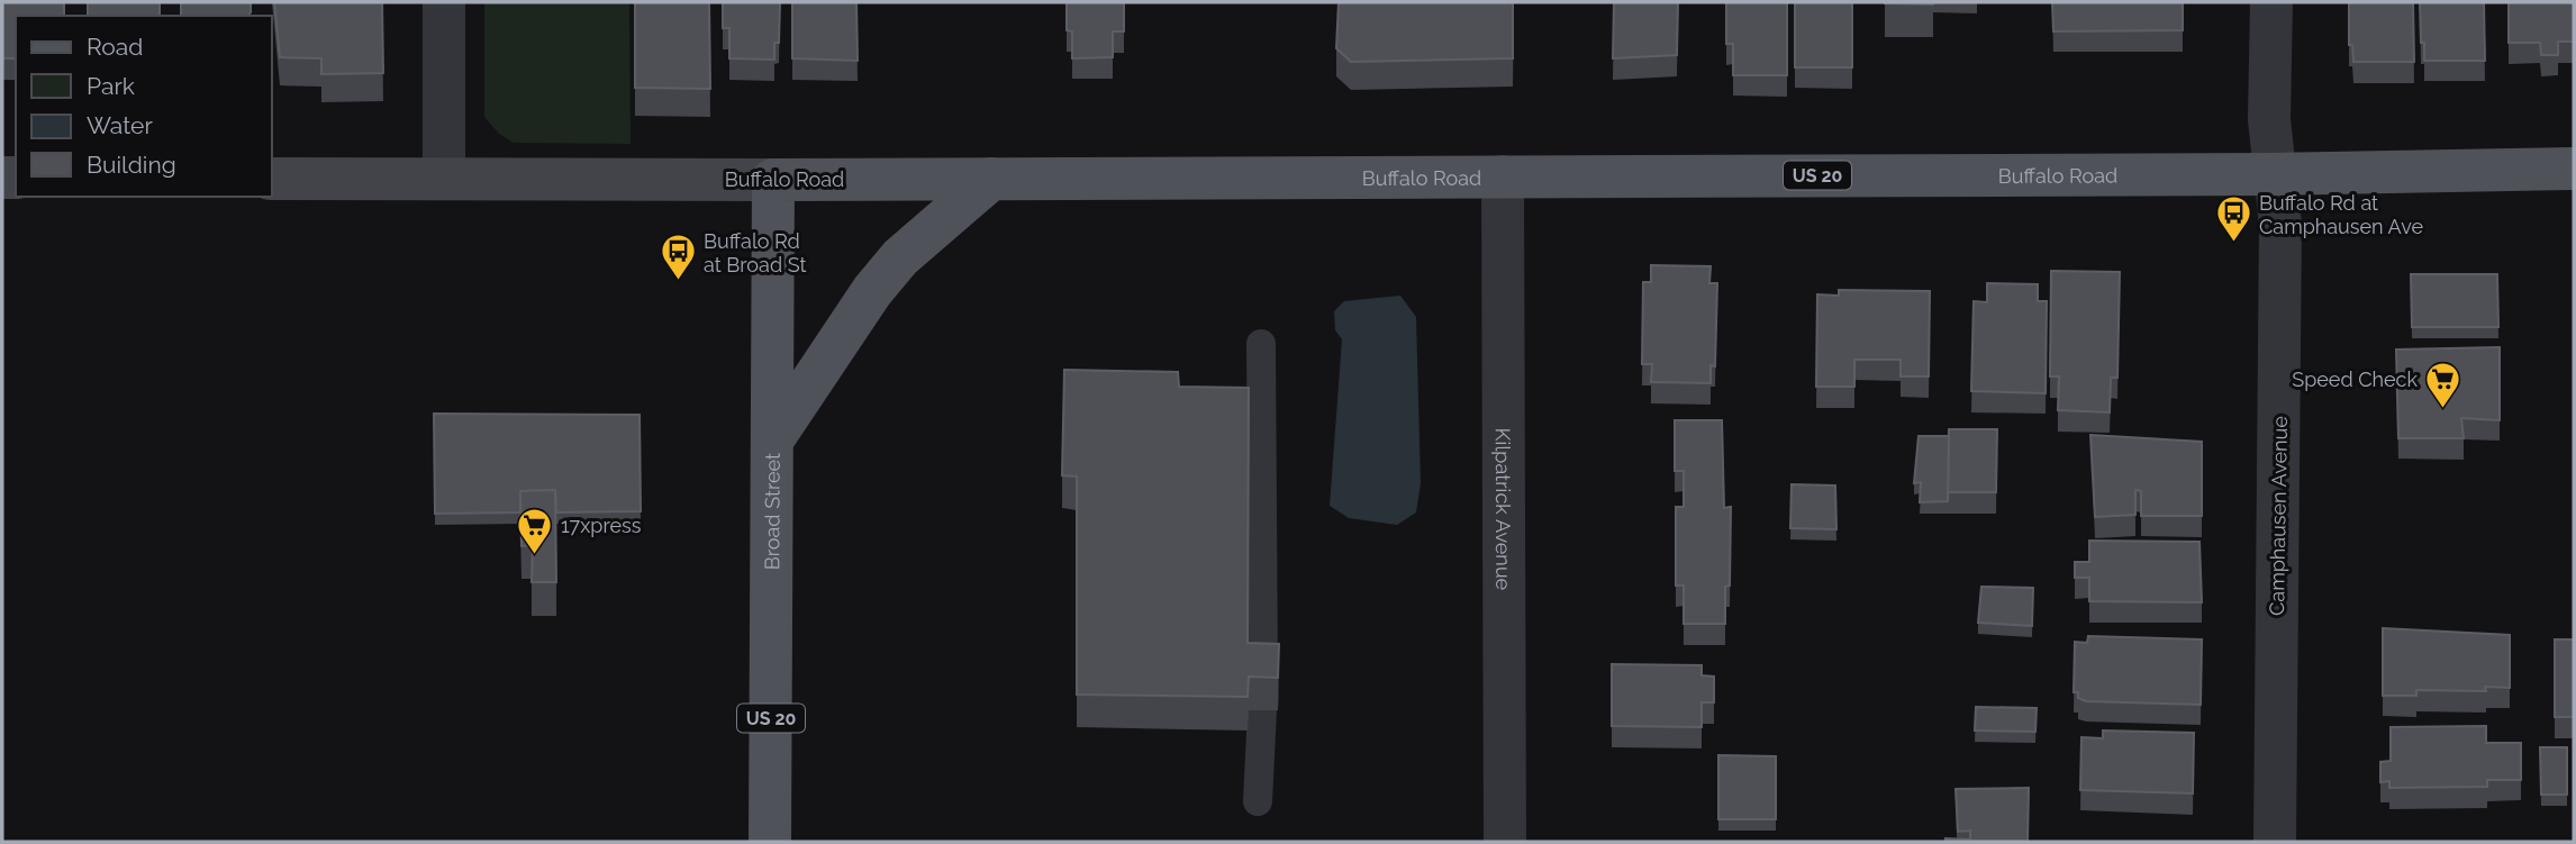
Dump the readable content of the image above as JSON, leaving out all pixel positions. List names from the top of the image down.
{
  "streets": {
    "main road": ["Buffalo Road", "US 20", "Broad Street"],
    "street": ["Kilpatrick Avenue", "Camphausen Avenue"]
  },
  "crossings": [
    ["Buffalo Road", "Kilpatrick Avenue"],
    ["Buffalo Road", "Broad Street"],
    ["Buffalo Road", "Camphausen Avenue"]
  ],
  "places": {
    "bus stop": ["Buffalo Rd at Camphausen Ave", "Buffalo Rd at Broad St"],
    "supermarket": ["Speed Check", "17xpress"]
  },
  "legend": [
    "Road",
    "Park",
    "Water",
    "Building"
  ]
}
